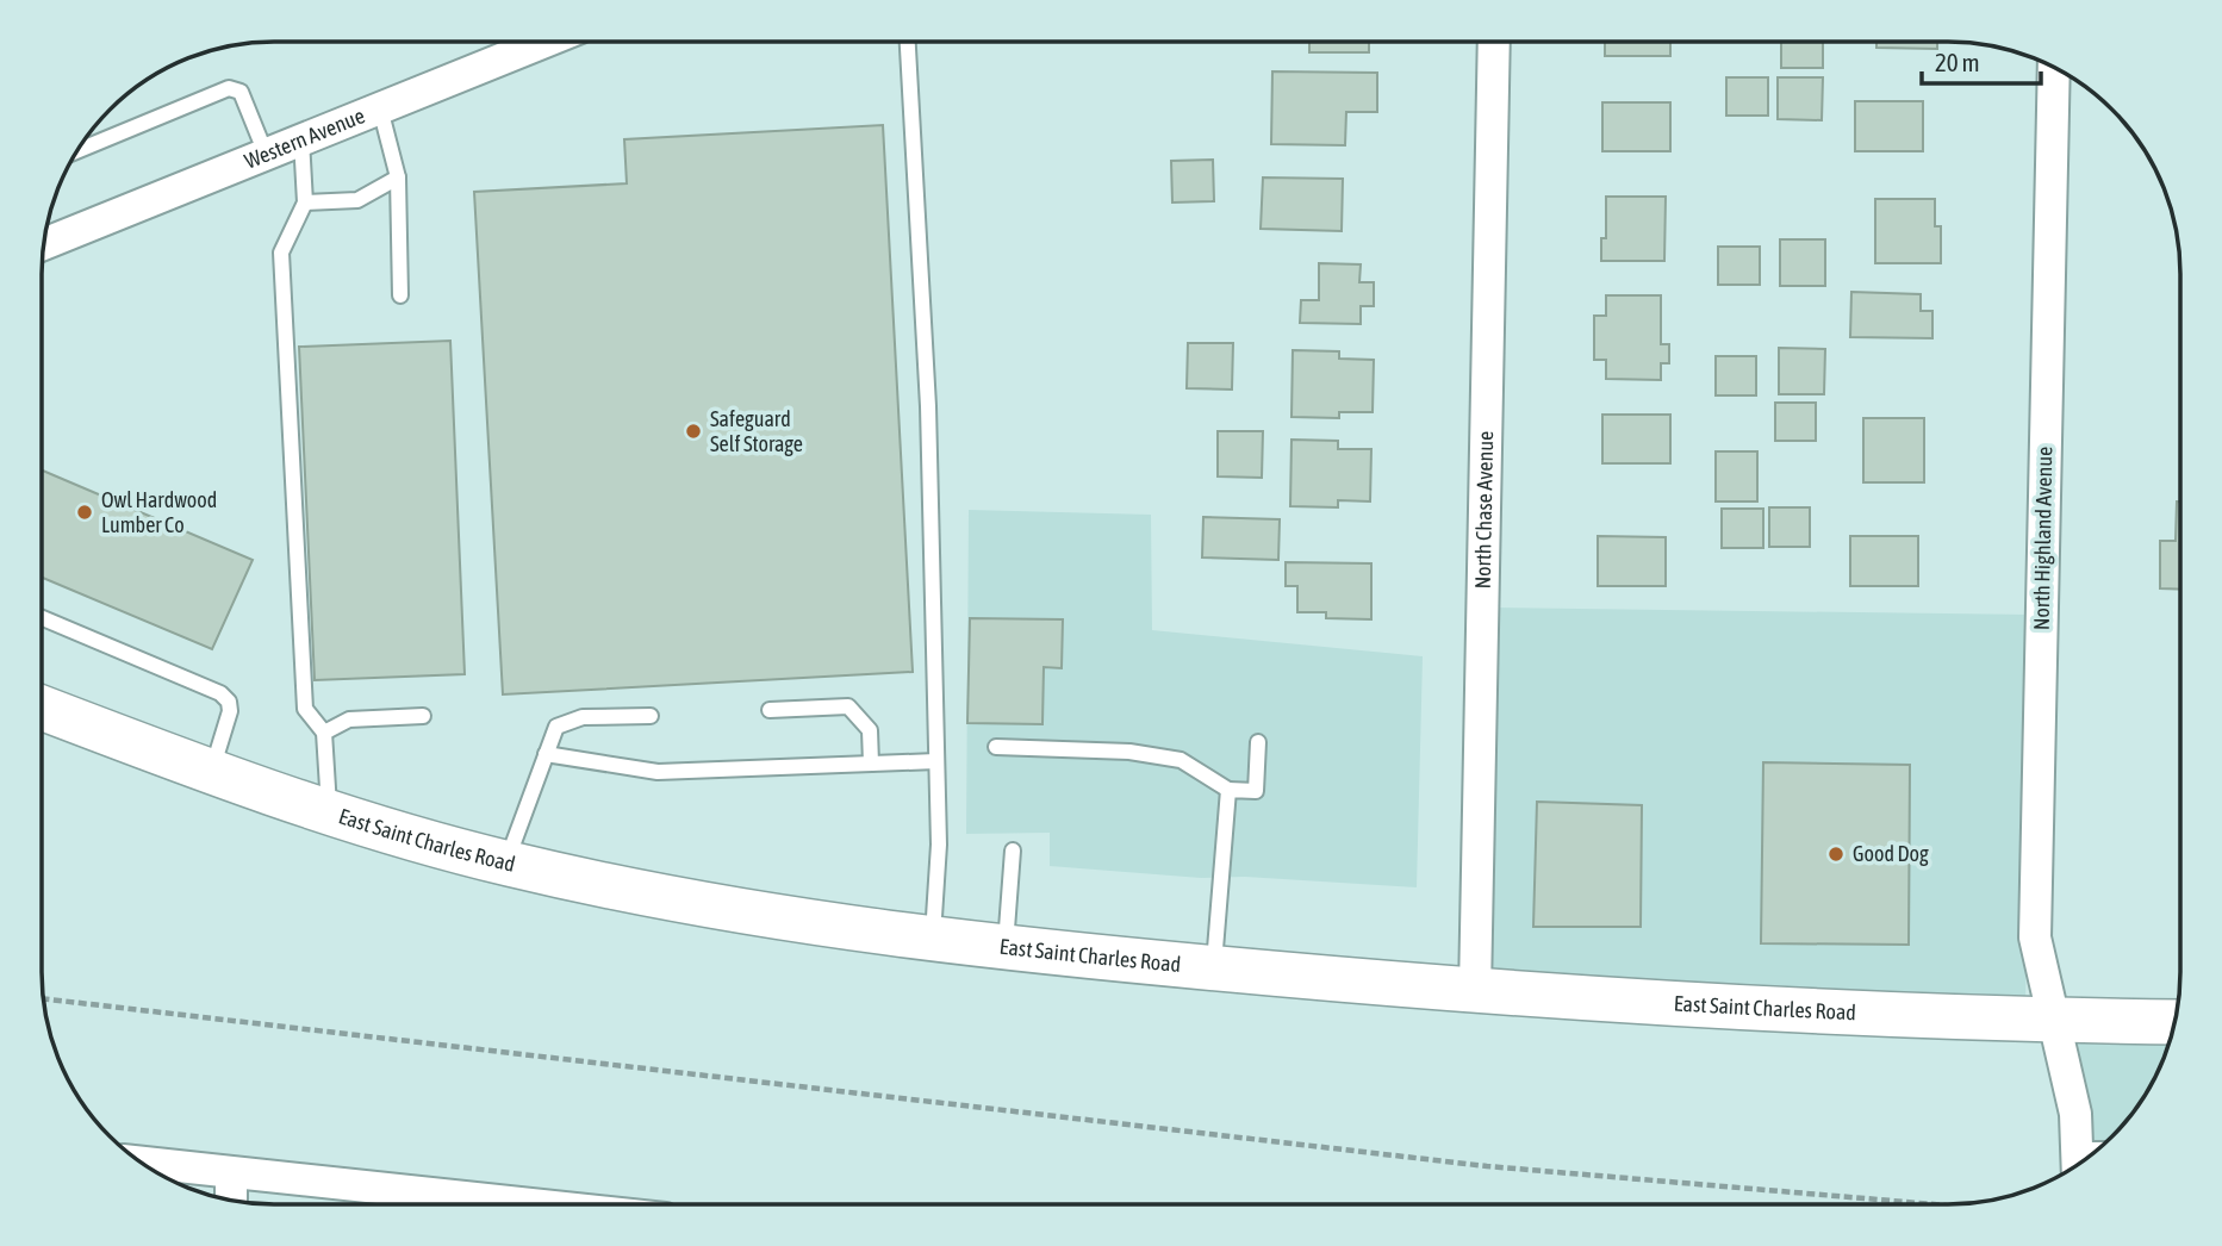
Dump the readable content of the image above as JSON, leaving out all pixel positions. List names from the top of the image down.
{
  "streets": {
    "main road": ["East Saint Charles Road"],
    "street": ["Western Avenue", "North Chase Avenue", "North Highland Avenue"]
  },
  "crossings": [
    ["North Chase Avenue", "East Saint Charles Road"],
    ["North Highland Avenue", "East Saint Charles Road"]
  ],
  "places": ["Safeguard Self Storage", "Owl Hardwood Lumber Co", "Good Dog"],
  "scale_bar": "20 m"
}
